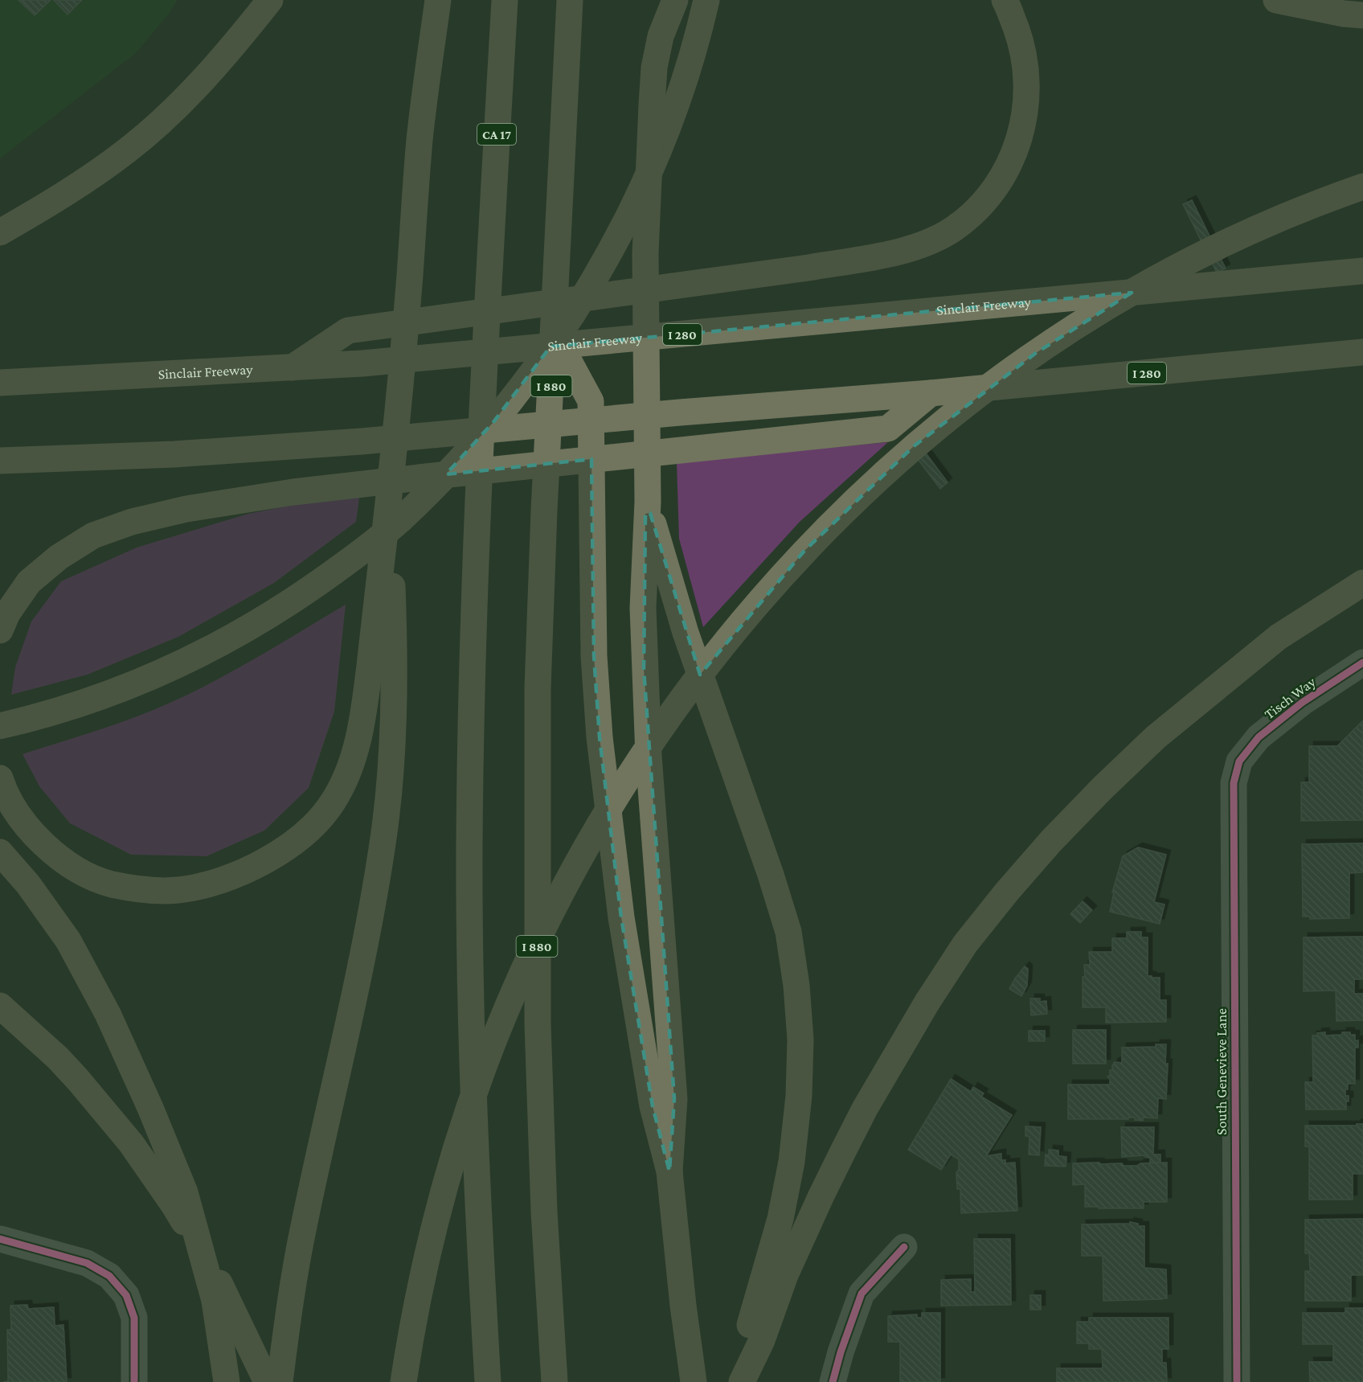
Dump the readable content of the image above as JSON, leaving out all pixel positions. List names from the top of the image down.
{
  "streets": {
    "highway": [
      "CA 17",
      "Sinclair Freeway",
      "I 280",
      "I 880"
    ],
    "street": ["Tisch Way", "South Genevieve Lane"]
  },
  "crossings": [
    ["Tisch Way", "South Genevieve Lane"]
  ]
}
